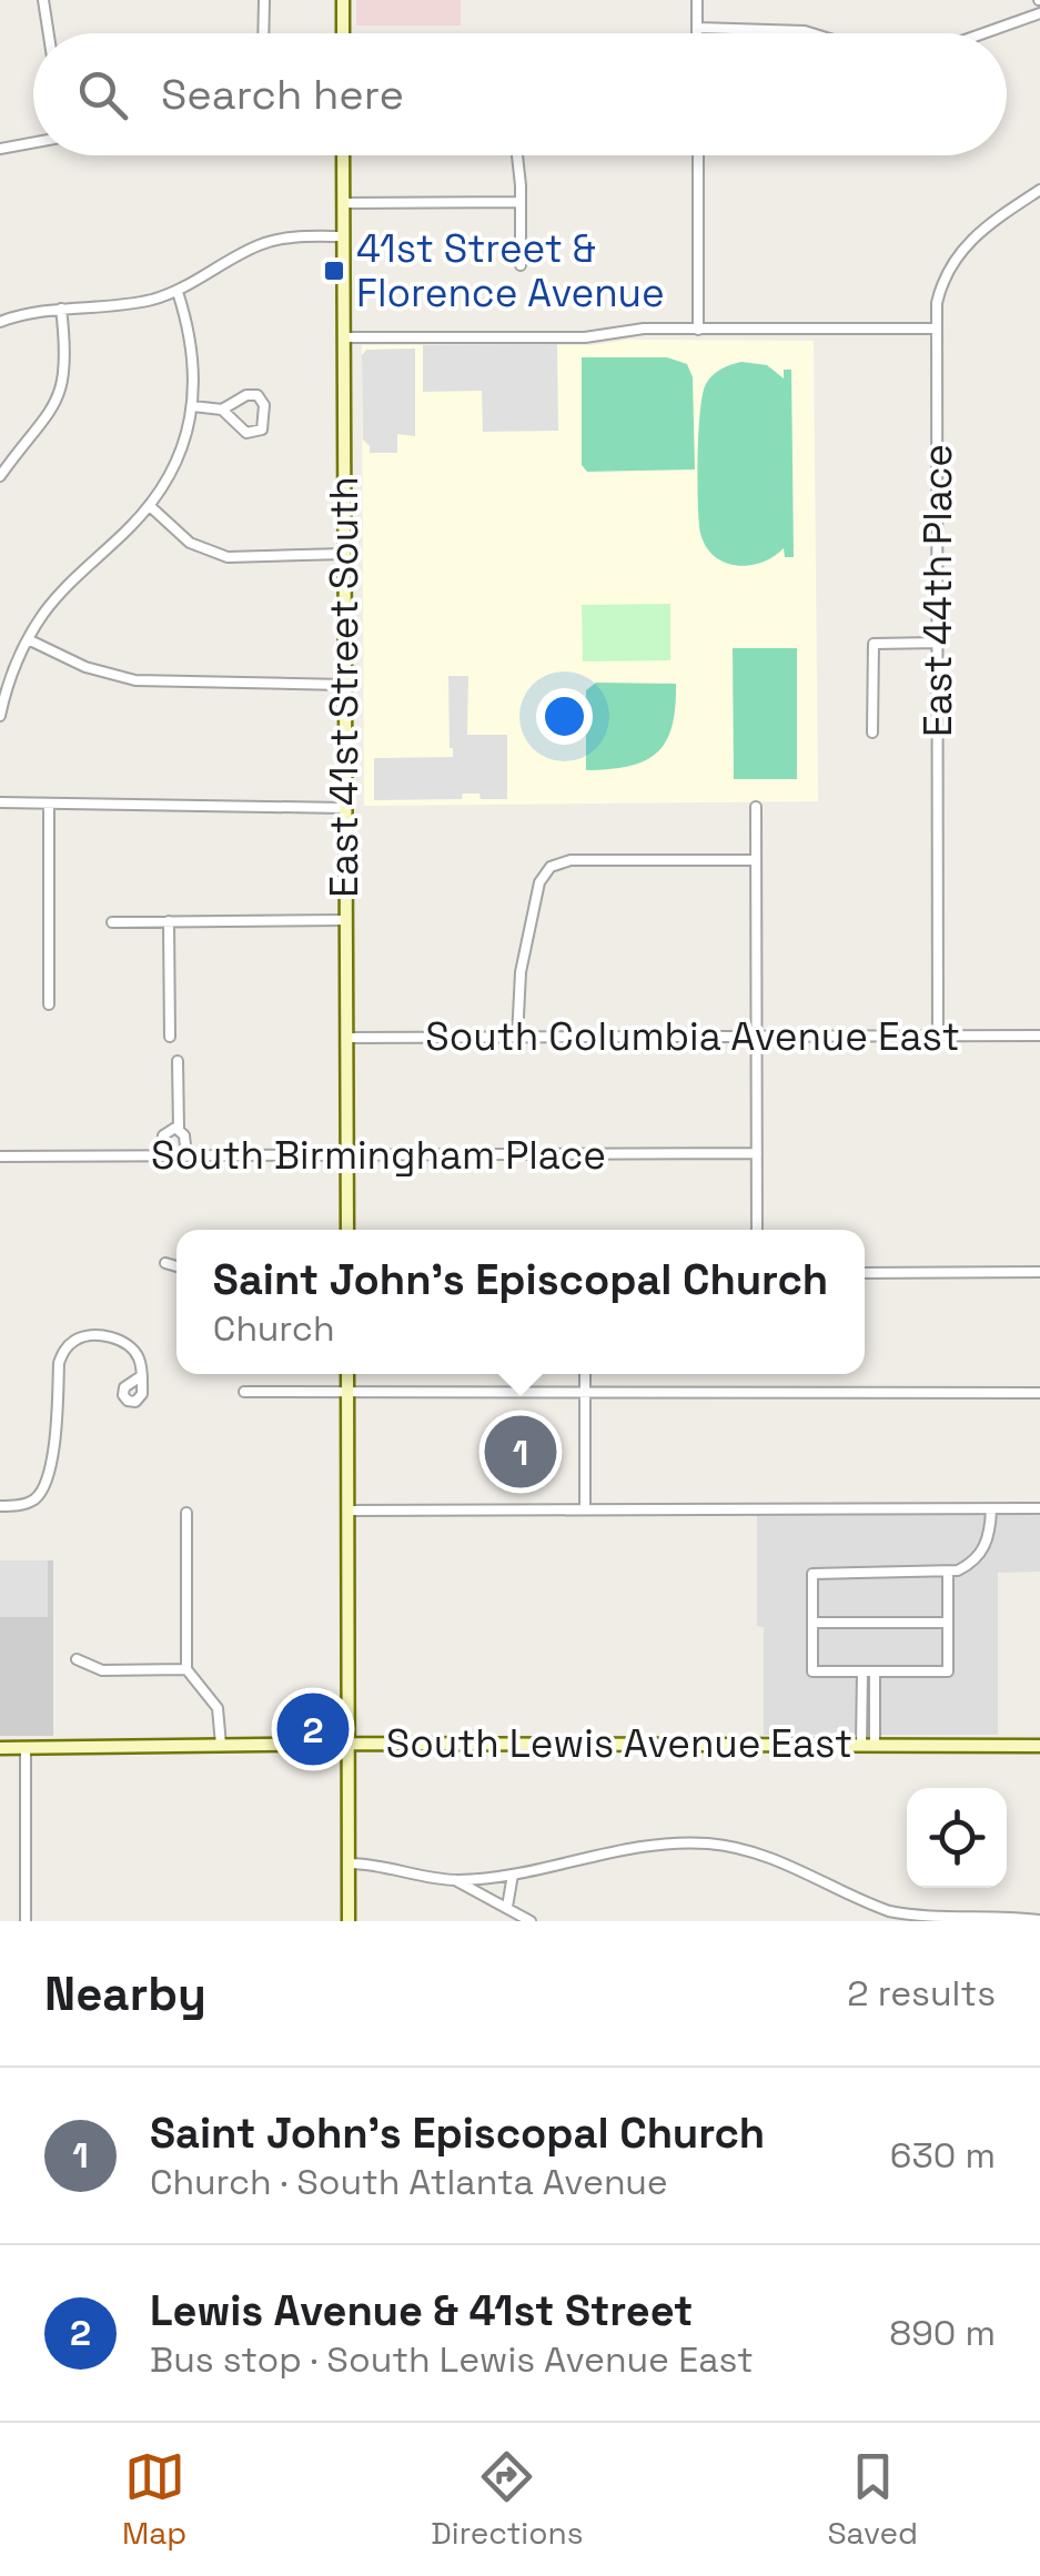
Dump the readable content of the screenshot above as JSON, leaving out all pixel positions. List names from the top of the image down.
{
  "streets": {
    "main road": ["East 41st Street South", "South Lewis Avenue East"],
    "street": ["East 44th Place", "South Columbia Avenue East", "South Birmingham Place"]
  },
  "crossings": [
    ["East 44th Place", "South Columbia Avenue East"],
    ["East 41st Street South", "South Columbia Avenue East"],
    ["East 41st Street South", "South Birmingham Place"]
  ],
  "places": {
    "transit": ["41st Street & Florence Avenue"]
  },
  "page": {
    "search": "Search here",
    "popup": ["Saint John's Episcopal Church", "Church"],
    "pins": ["1", "2"],
    "heading": ["Nearby", "2 results"],
    "list": [
      {
        "mark": "1",
        "name": "Saint John's Episcopal Church",
        "note": "Church · South Atlanta Avenue",
        "value": "630 m"
      },
      {
        "mark": "2",
        "name": "Lewis Avenue & 41st Street",
        "note": "Bus stop · South Lewis Avenue East",
        "value": "890 m"
      }
    ],
    "nav": ["Map", "Directions", "Saved"]
  }
}
